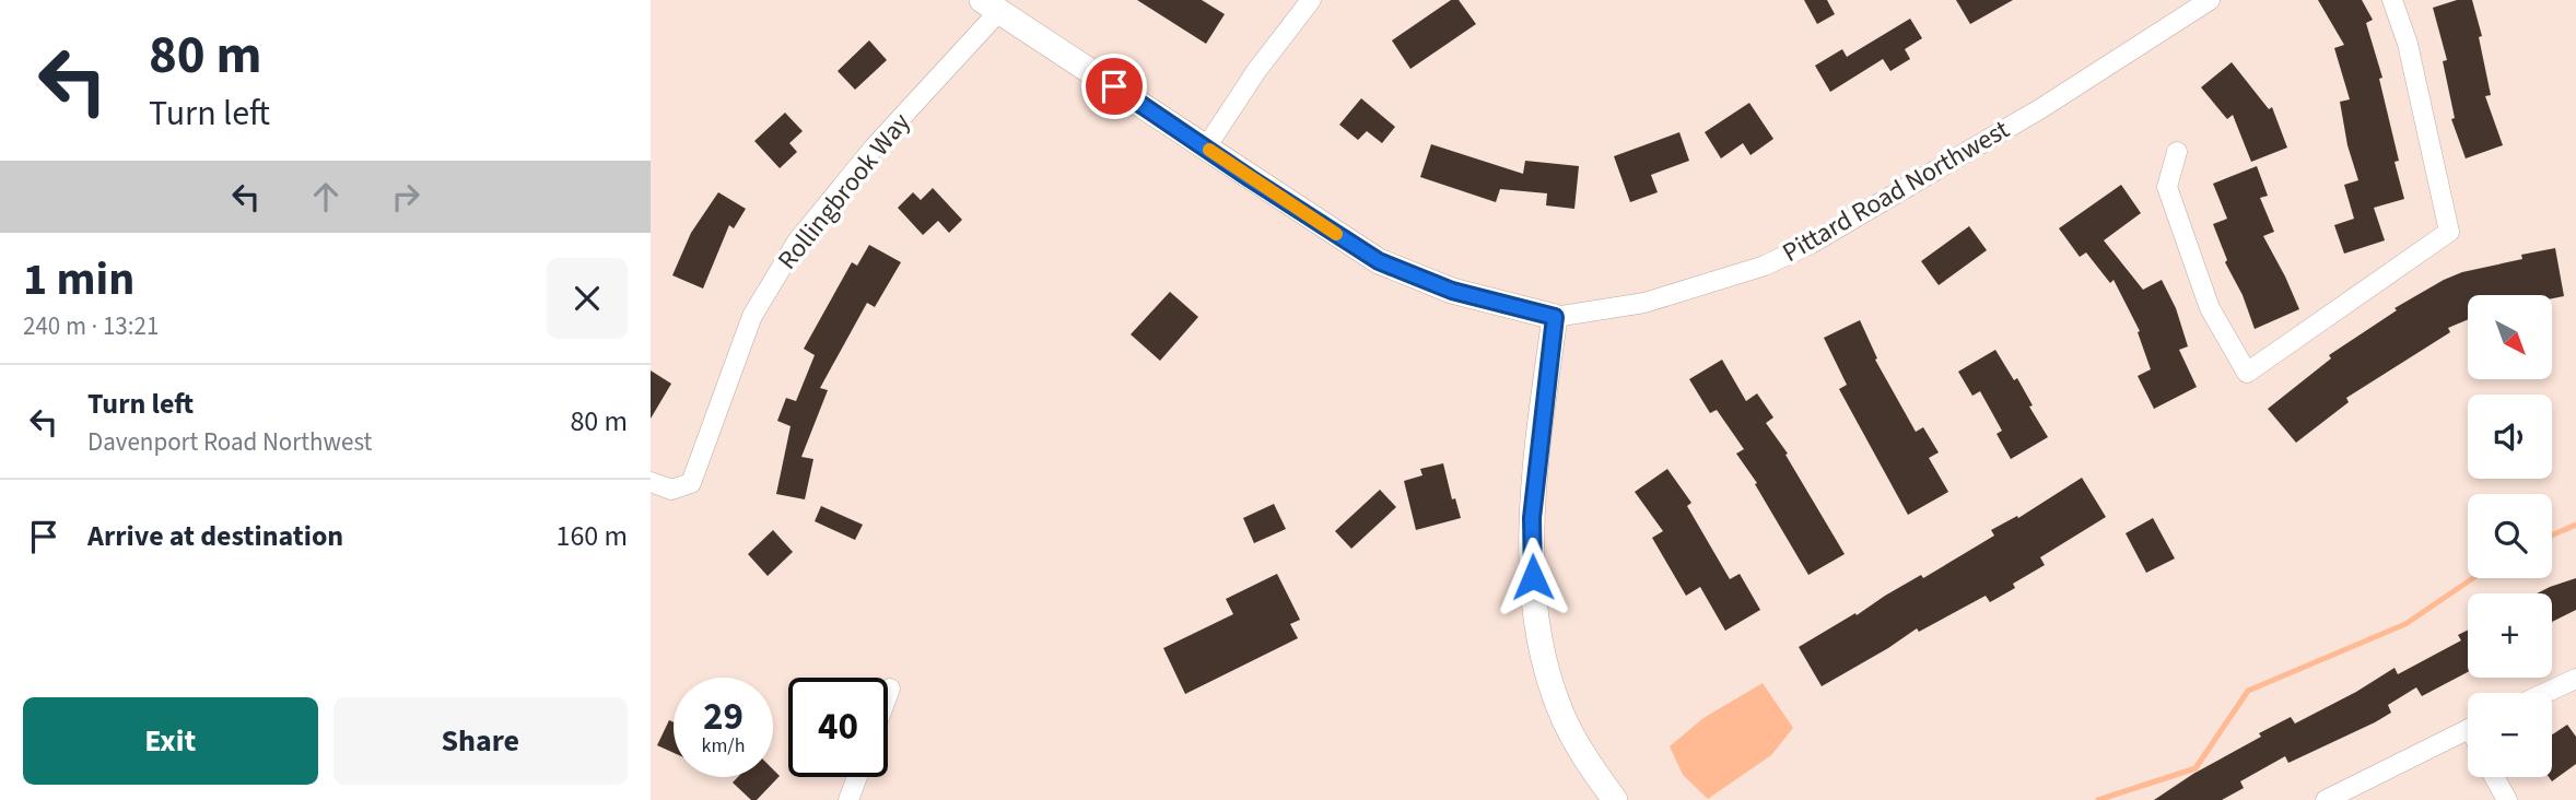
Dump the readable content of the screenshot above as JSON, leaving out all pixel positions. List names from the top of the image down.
{
  "streets": {
    "street": ["Rollingbrook Way", "Pittard Road Northwest"]
  },
  "north": "bottom right",
  "page": {
    "turn": ["80 m", "Turn left"],
    "heading": ["1 min", "240 m · 13:21"],
    "map_buttons": ["+", "−"],
    "list": [
      {
        "name": "Turn left",
        "note": "Davenport Road Northwest",
        "value": "80 m"
      },
      {
        "name": "Arrive at destination",
        "value": "160 m"
      }
    ],
    "speed": "29 km/h",
    "limit": "40",
    "buttons": ["Exit", "Share"]
  }
}
